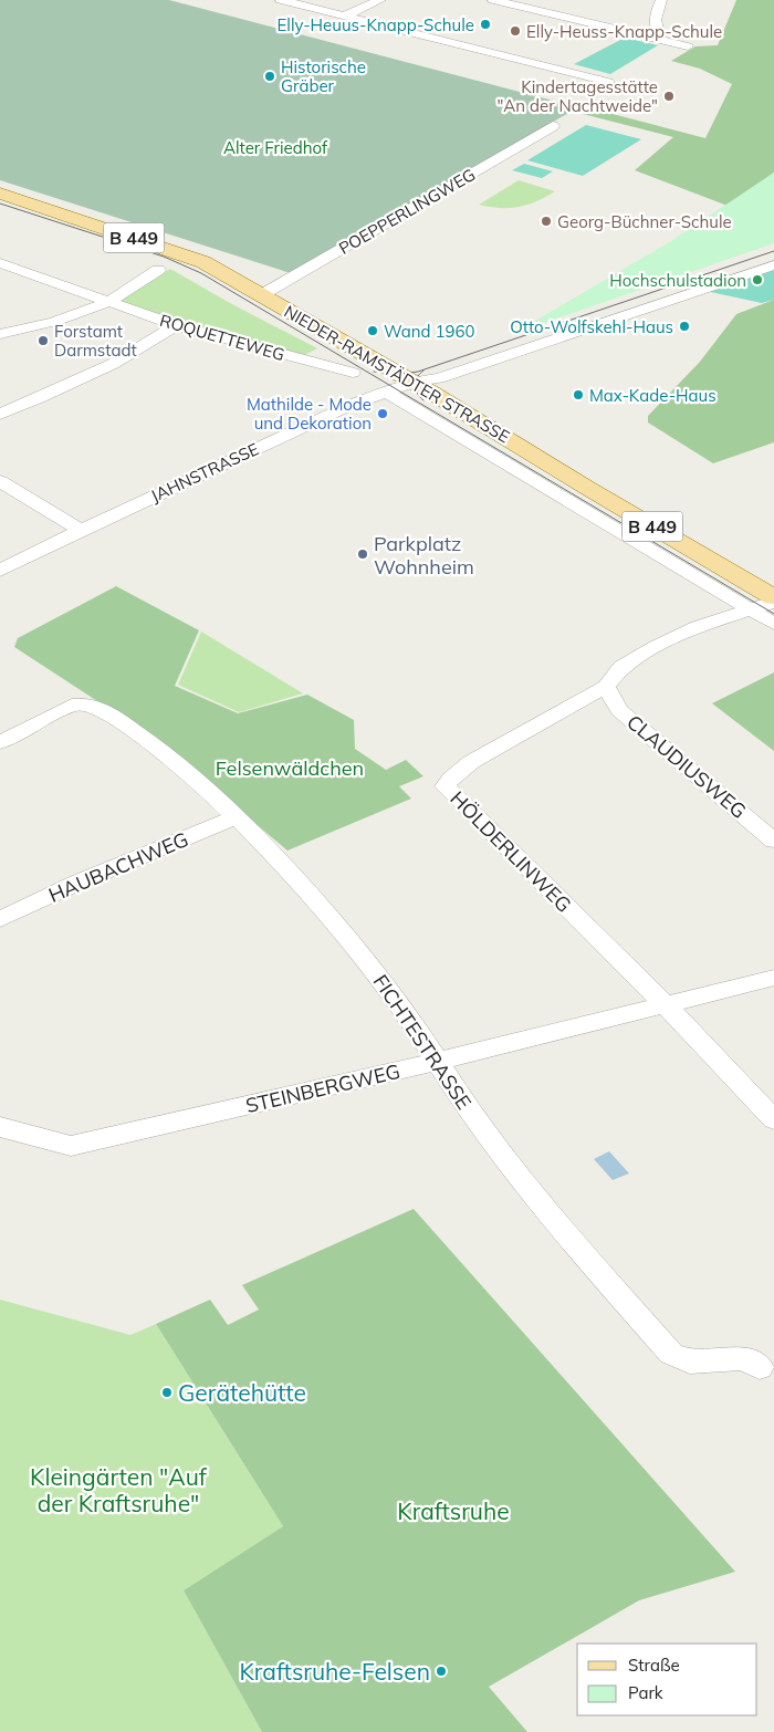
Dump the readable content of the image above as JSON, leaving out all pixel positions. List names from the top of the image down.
{
  "streets": {
    "main road": ["B 449", "NIEDER-RAMSTÄDTER STRASSE"],
    "street": [
      "POEPPERLINGWEG",
      "ROQUETTEWEG",
      "JAHNSTRASSE",
      "CLAUDIUSWEG",
      "HÖLDERLINWEG",
      "HAUBACHWEG",
      "FICHTESTRASSE",
      "STEINBERGWEG"
    ]
  },
  "crossings": [
    ["POEPPERLINGWEG", "NIEDER-RAMSTÄDTER STRASSE"],
    ["NIEDER-RAMSTÄDTER STRASSE", "JAHNSTRASSE"],
    ["NIEDER-RAMSTÄDTER STRASSE", "HÖLDERLINWEG"],
    ["CLAUDIUSWEG", "HÖLDERLINWEG"],
    ["HÖLDERLINWEG", "STEINBERGWEG"],
    ["HAUBACHWEG", "FICHTESTRASSE"],
    ["FICHTESTRASSE", "STEINBERGWEG"]
  ],
  "parks": [
    "Alter Friedhof",
    "Felsenwäldchen",
    "Kleingärten \"Auf der Kraftsruhe\"",
    "Kraftsruhe"
  ],
  "places": [
    "Elly-Heuus-Knapp-Schule",
    "Elly-Heuss-Knapp-Schule",
    "Historische Gräber",
    "Kindertagesstätte \"An der Nachtweide\"",
    "Georg-Büchner-Schule",
    "Hochschulstadion",
    "Otto-Wolfskehl-Haus",
    "Wand 1960",
    "Forstamt Darmstadt",
    "Max-Kade-Haus",
    "Mathilde - Mode und Dekoration",
    "Parkplatz Wohnheim",
    "Gerätehütte",
    "Kraftsruhe-Felsen"
  ],
  "legend": ["Straße", "Park"]
}
